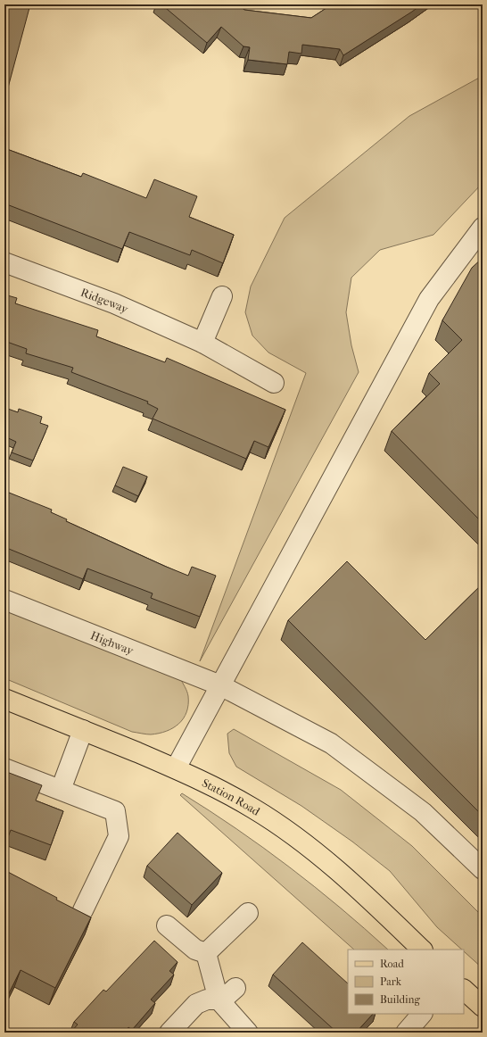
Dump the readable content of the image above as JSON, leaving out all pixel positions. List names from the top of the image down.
{
  "streets": {
    "main road": ["Station Road"],
    "street": ["Ridgeway", "Highway"]
  },
  "legend": ["Road", "Park", "Building"]
}
